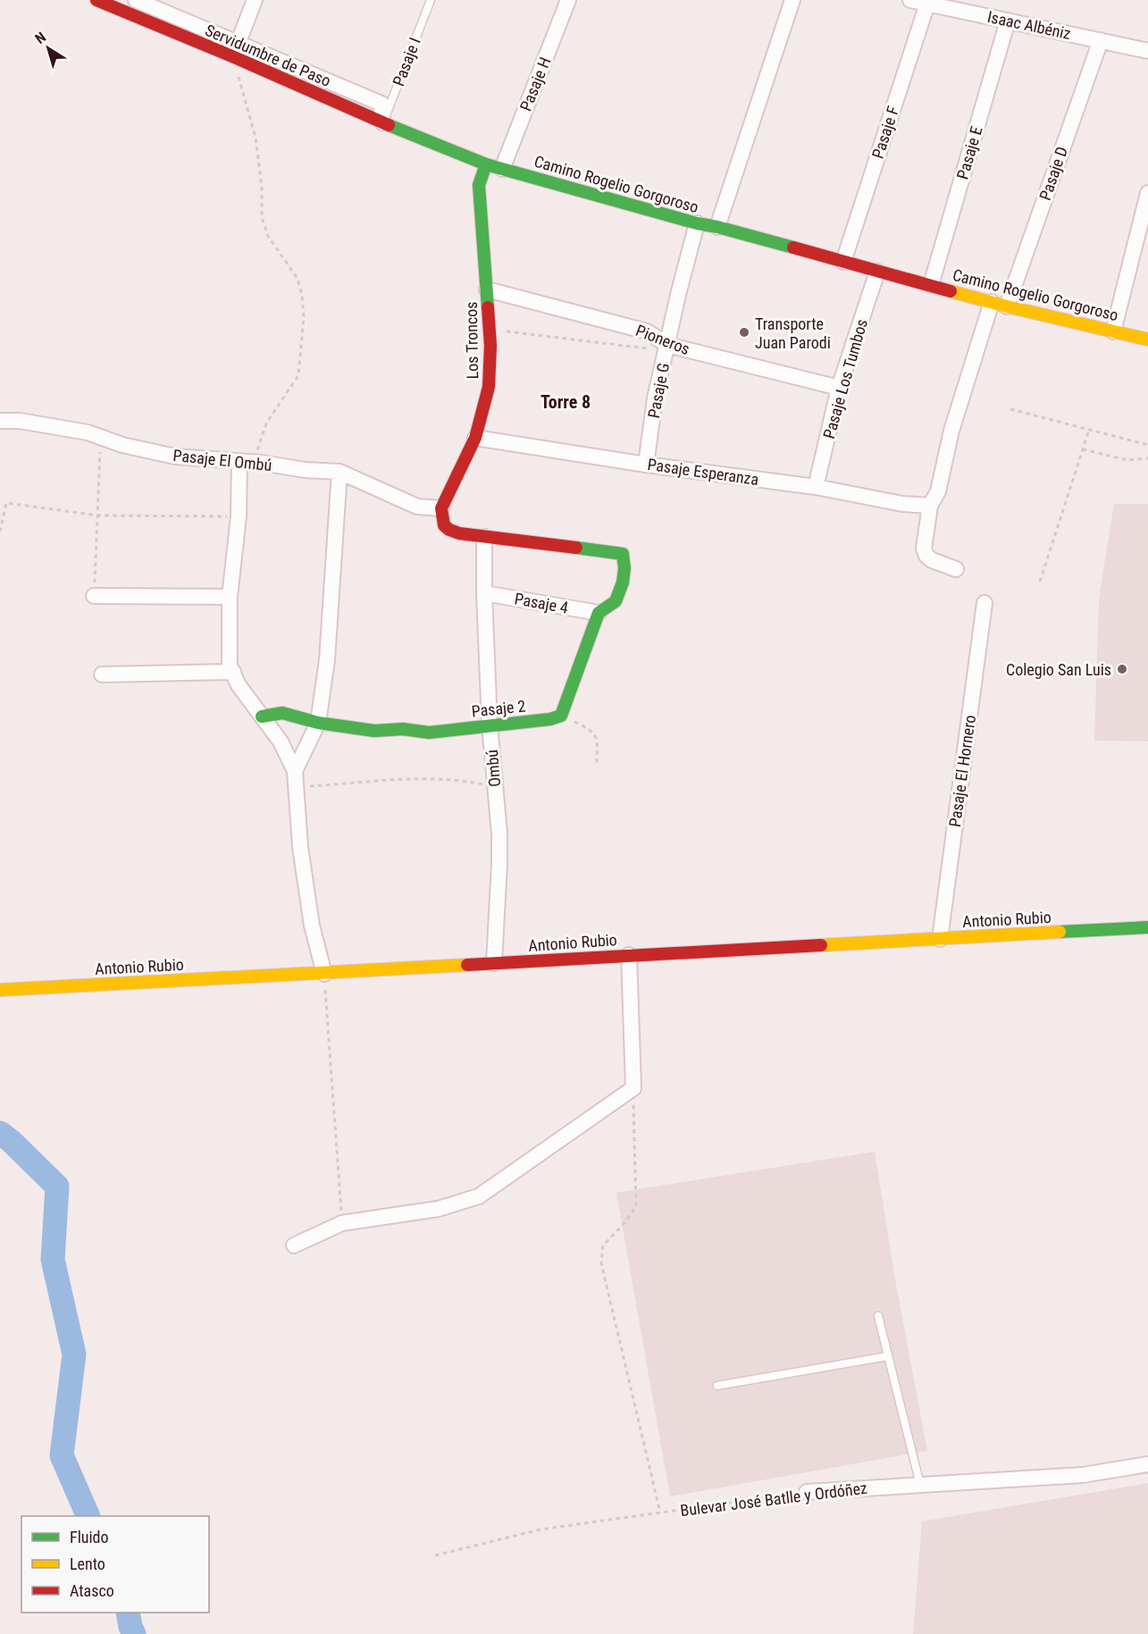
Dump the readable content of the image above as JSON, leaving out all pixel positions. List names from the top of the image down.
{
  "streets": {
    "street": [
      "Isaac Albéniz",
      "Servidumbre de Paso",
      "Pasaje H",
      "Pasaje F",
      "Pasaje E",
      "Pasaje D",
      "Camino Rogelio Gorgoroso",
      "Pioneros",
      "Los Troncos",
      "Pasaje Los Tumbos",
      "Pasaje G",
      "Pasaje El Ombú",
      "Pasaje Esperanza",
      "Pasaje 4",
      "Pasaje 2",
      "Ombú",
      "Pasaje El Hornero",
      "Antonio Rubio",
      "Bulevar José Batlle y Ordóñez"
    ],
    "lane": ["Pasaje I"]
  },
  "crossings": [
    ["Isaac Albéniz", "Pasaje F"],
    ["Isaac Albéniz", "Pasaje E"],
    ["Isaac Albéniz", "Pasaje D"],
    ["Servidumbre de Paso", "Pasaje I"],
    ["Servidumbre de Paso", "Camino Rogelio Gorgoroso"],
    ["Pasaje I", "Camino Rogelio Gorgoroso"],
    ["Pasaje H", "Camino Rogelio Gorgoroso"],
    ["Pasaje F", "Camino Rogelio Gorgoroso"],
    ["Pasaje E", "Camino Rogelio Gorgoroso"],
    ["Pasaje D", "Camino Rogelio Gorgoroso"],
    ["Camino Rogelio Gorgoroso", "Los Troncos"],
    ["Camino Rogelio Gorgoroso", "Pasaje Los Tumbos"],
    ["Camino Rogelio Gorgoroso", "Pasaje G"],
    ["Pioneros", "Los Troncos"],
    ["Pioneros", "Pasaje Los Tumbos"],
    ["Pioneros", "Pasaje G"],
    ["Los Troncos", "Pasaje El Ombú"],
    ["Los Troncos", "Pasaje Esperanza"],
    ["Pasaje Los Tumbos", "Pasaje Esperanza"],
    ["Pasaje G", "Pasaje Esperanza"],
    ["Pasaje 4", "Ombú"],
    ["Pasaje 2", "Ombú"],
    ["Ombú", "Antonio Rubio"],
    ["Pasaje El Hornero", "Antonio Rubio"]
  ],
  "districts": ["Torre 8"],
  "places": ["Transporte Juan Parodi", "Colegio San Luis"],
  "legend": ["Fluido", "Lento", "Atasco"],
  "north": "top left"
}
